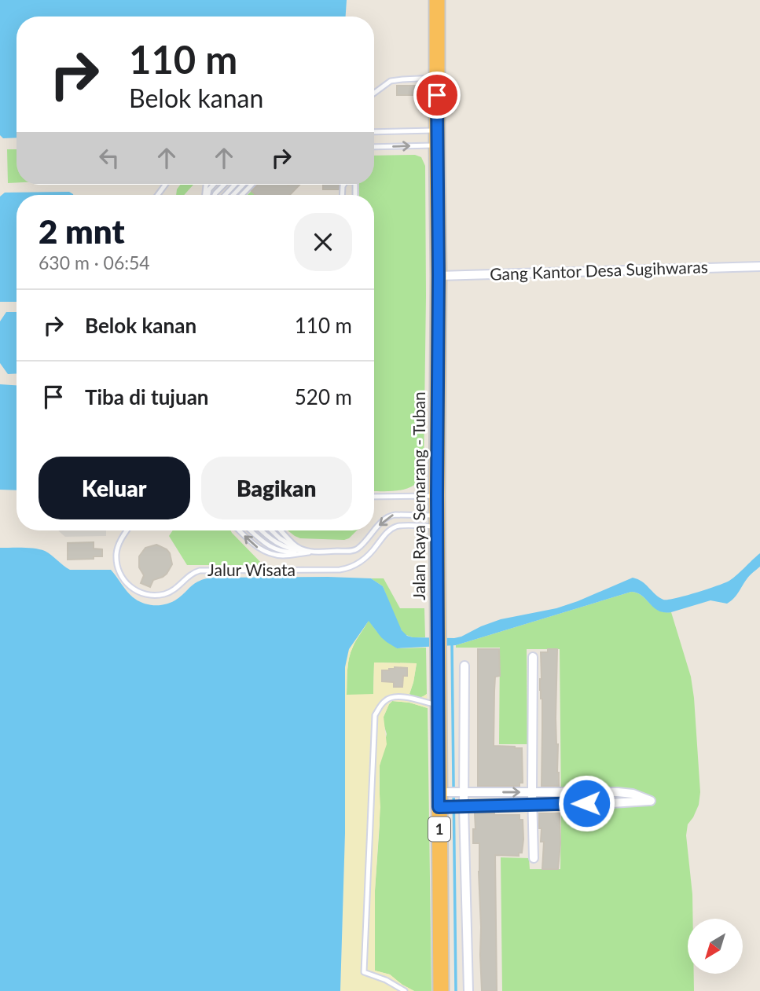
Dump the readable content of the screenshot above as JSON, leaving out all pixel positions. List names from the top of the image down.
{
  "streets": {
    "highway": ["Jalan Raya Semarang - Tuban", "1"],
    "street": ["Gang Kantor Desa Sugihwaras"],
    "lane": ["Jalur Wisata"]
  },
  "crossings": [
    ["Gang Kantor Desa Sugihwaras", "Jalan Raya Semarang - Tuban"],
    ["Jalan Raya Semarang - Tuban", "Jalur Wisata"]
  ],
  "north": "bottom left",
  "page": {
    "turn": ["110 m", "Belok kanan"],
    "heading": ["2 mnt", "630 m · 06:54"],
    "list": [
      {
        "name": "Belok kanan",
        "value": "110 m"
      },
      {
        "name": "Tiba di tujuan",
        "value": "520 m"
      }
    ],
    "buttons": ["Keluar", "Bagikan"]
  }
}
